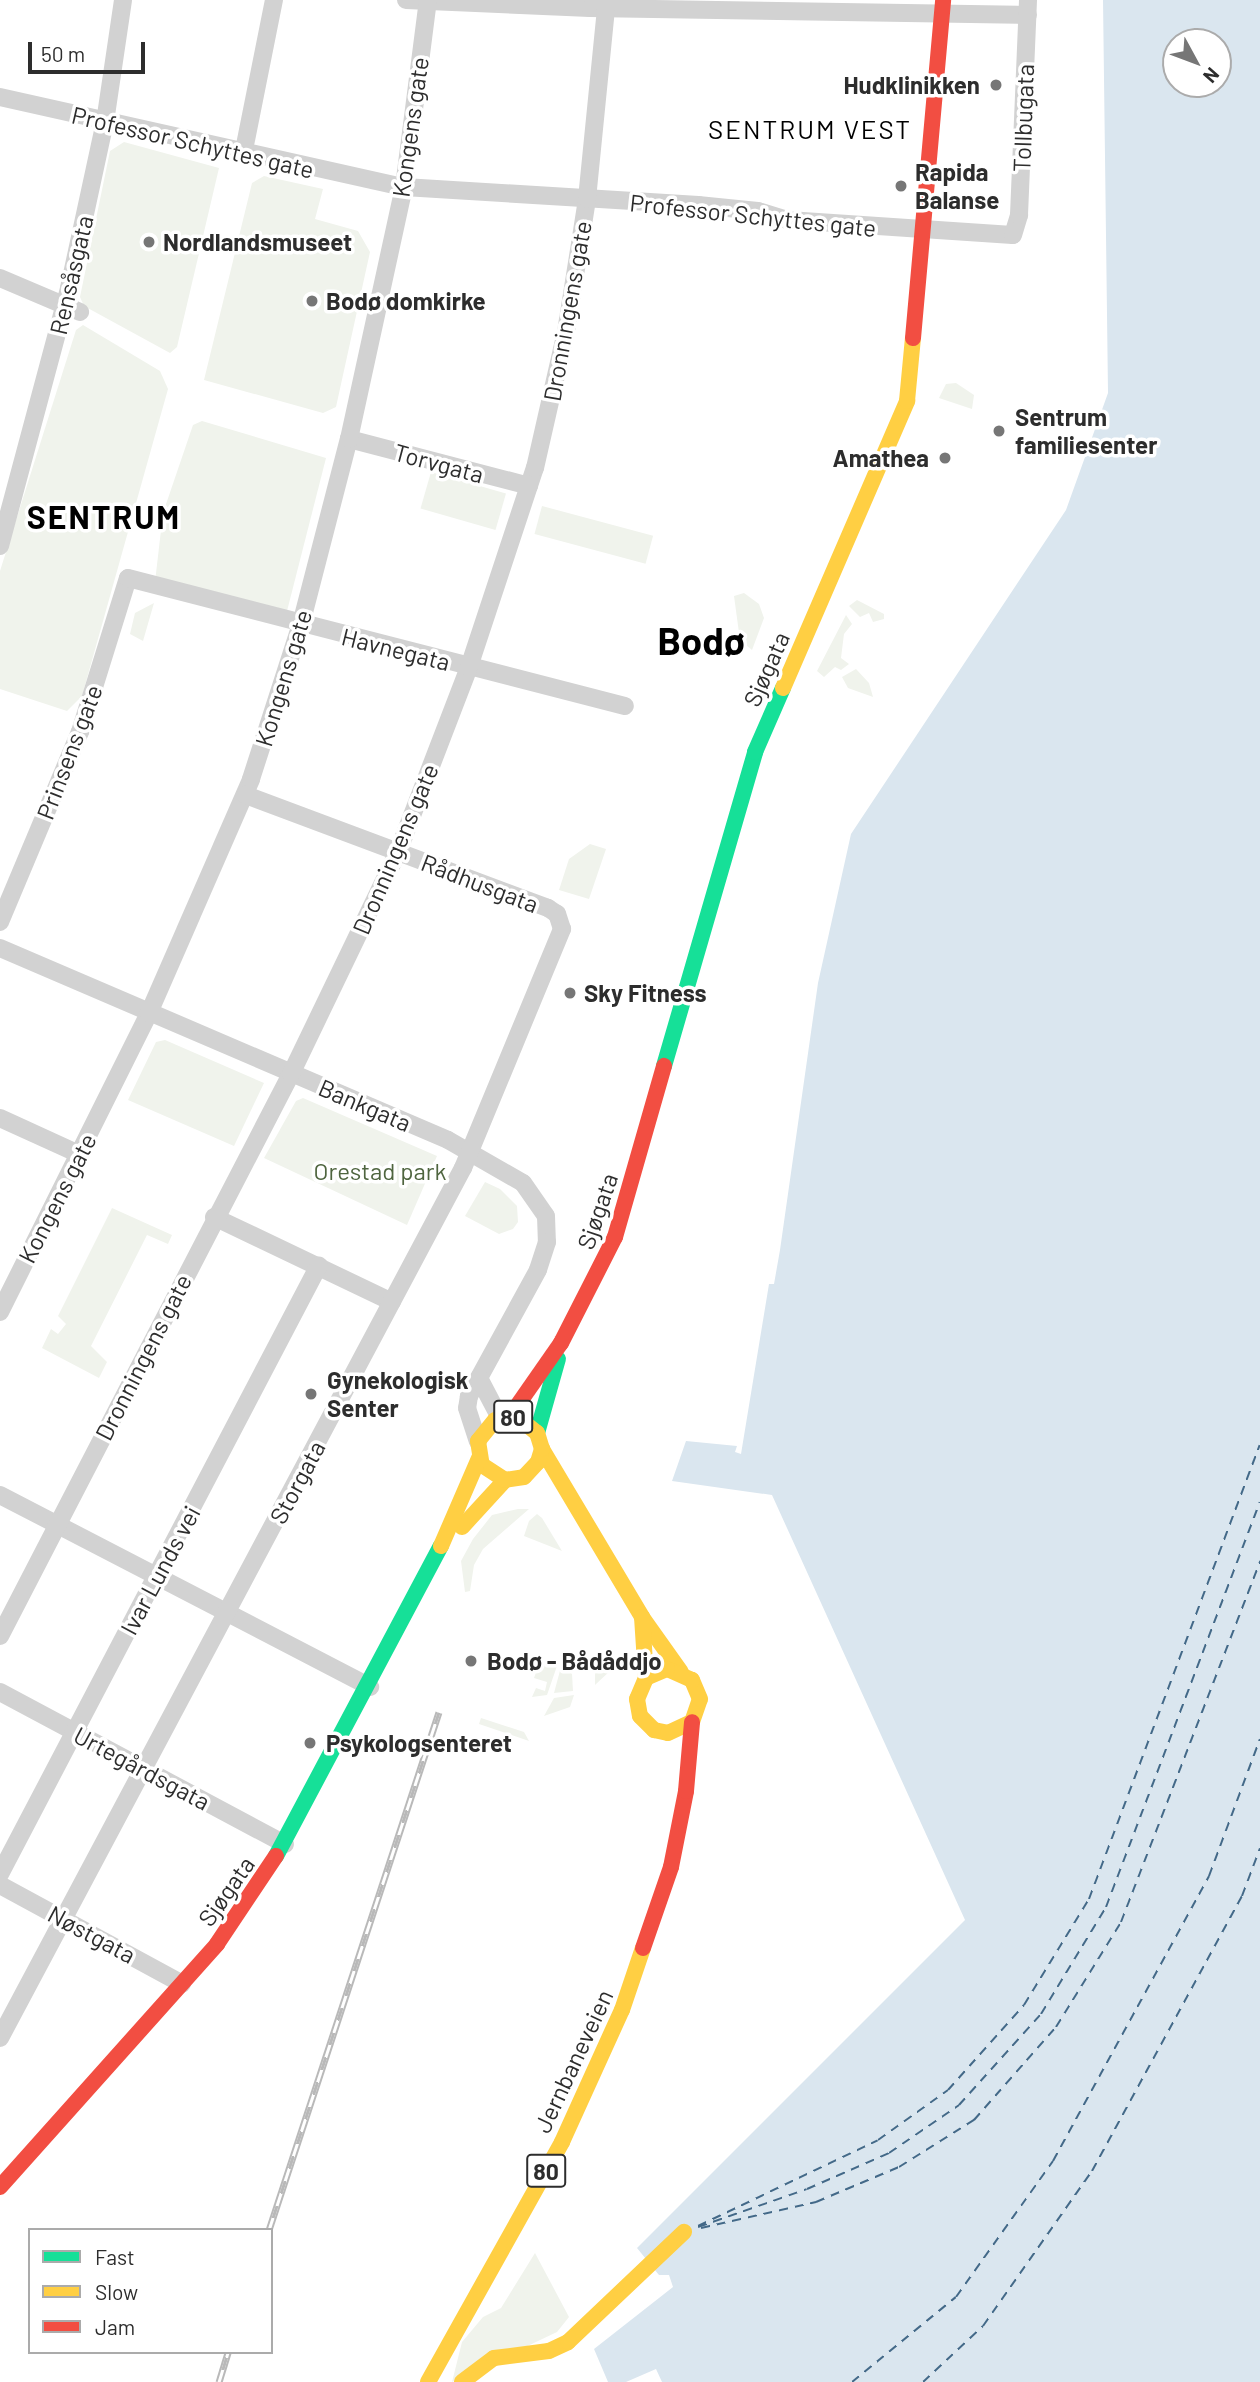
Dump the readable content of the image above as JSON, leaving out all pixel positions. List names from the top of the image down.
{
  "streets": {
    "main road": ["Sjøgata", "80", "Jernbaneveien"],
    "street": [
      "Tollbugata",
      "Kongens gate",
      "Professor Schyttes gate",
      "Rensåsgata",
      "Dronningens gate",
      "Torvgata",
      "Havnegata",
      "Prinsens gate",
      "Rådhusgata",
      "Bankgata",
      "Storgata",
      "Ivar Lunds vei",
      "Urtegårdsgata",
      "Nøstgata"
    ]
  },
  "crossings": [
    ["Tollbugata", "Professor Schyttes gate"],
    ["Kongens gate", "Professor Schyttes gate"],
    ["Kongens gate", "Torvgata"],
    ["Kongens gate", "Havnegata"],
    ["Kongens gate", "Rådhusgata"],
    ["Kongens gate", "Bankgata"],
    ["Professor Schyttes gate", "Rensåsgata"],
    ["Professor Schyttes gate", "Dronningens gate"],
    ["Professor Schyttes gate", "Sjøgata"],
    ["Dronningens gate", "Torvgata"],
    ["Dronningens gate", "Havnegata"],
    ["Dronningens gate", "Rådhusgata"],
    ["Dronningens gate", "Bankgata"],
    ["Havnegata", "Prinsens gate"],
    ["Sjøgata", "Bankgata"],
    ["Sjøgata", "80"],
    ["Sjøgata", "Urtegårdsgata"],
    ["Sjøgata", "Nøstgata"],
    ["Sjøgata", "Jernbaneveien"],
    ["Rådhusgata", "Storgata"],
    ["Bankgata", "80"],
    ["Bankgata", "Storgata"],
    ["Bankgata", "Jernbaneveien"],
    ["80", "Jernbaneveien"],
    ["Storgata", "Urtegårdsgata"],
    ["Storgata", "Nøstgata"],
    ["Ivar Lunds vei", "Urtegårdsgata"]
  ],
  "districts": ["SENTRUM VEST", "SENTRUM", "Bodø"],
  "parks": ["Orestad park"],
  "places": [
    "Hudklinikken",
    "Rapida Balanse",
    "Nordlandsmuseet",
    "Bodø domkirke",
    "Sentrum familiesenter",
    "Amathea",
    "Sky Fitness",
    "Gynekologisk Senter",
    "Bodø - Bådåddjo",
    "Psykologsenteret"
  ],
  "legend": ["Fast", "Slow", "Jam"],
  "scale_bar": "50 m",
  "north": "bottom right"
}
